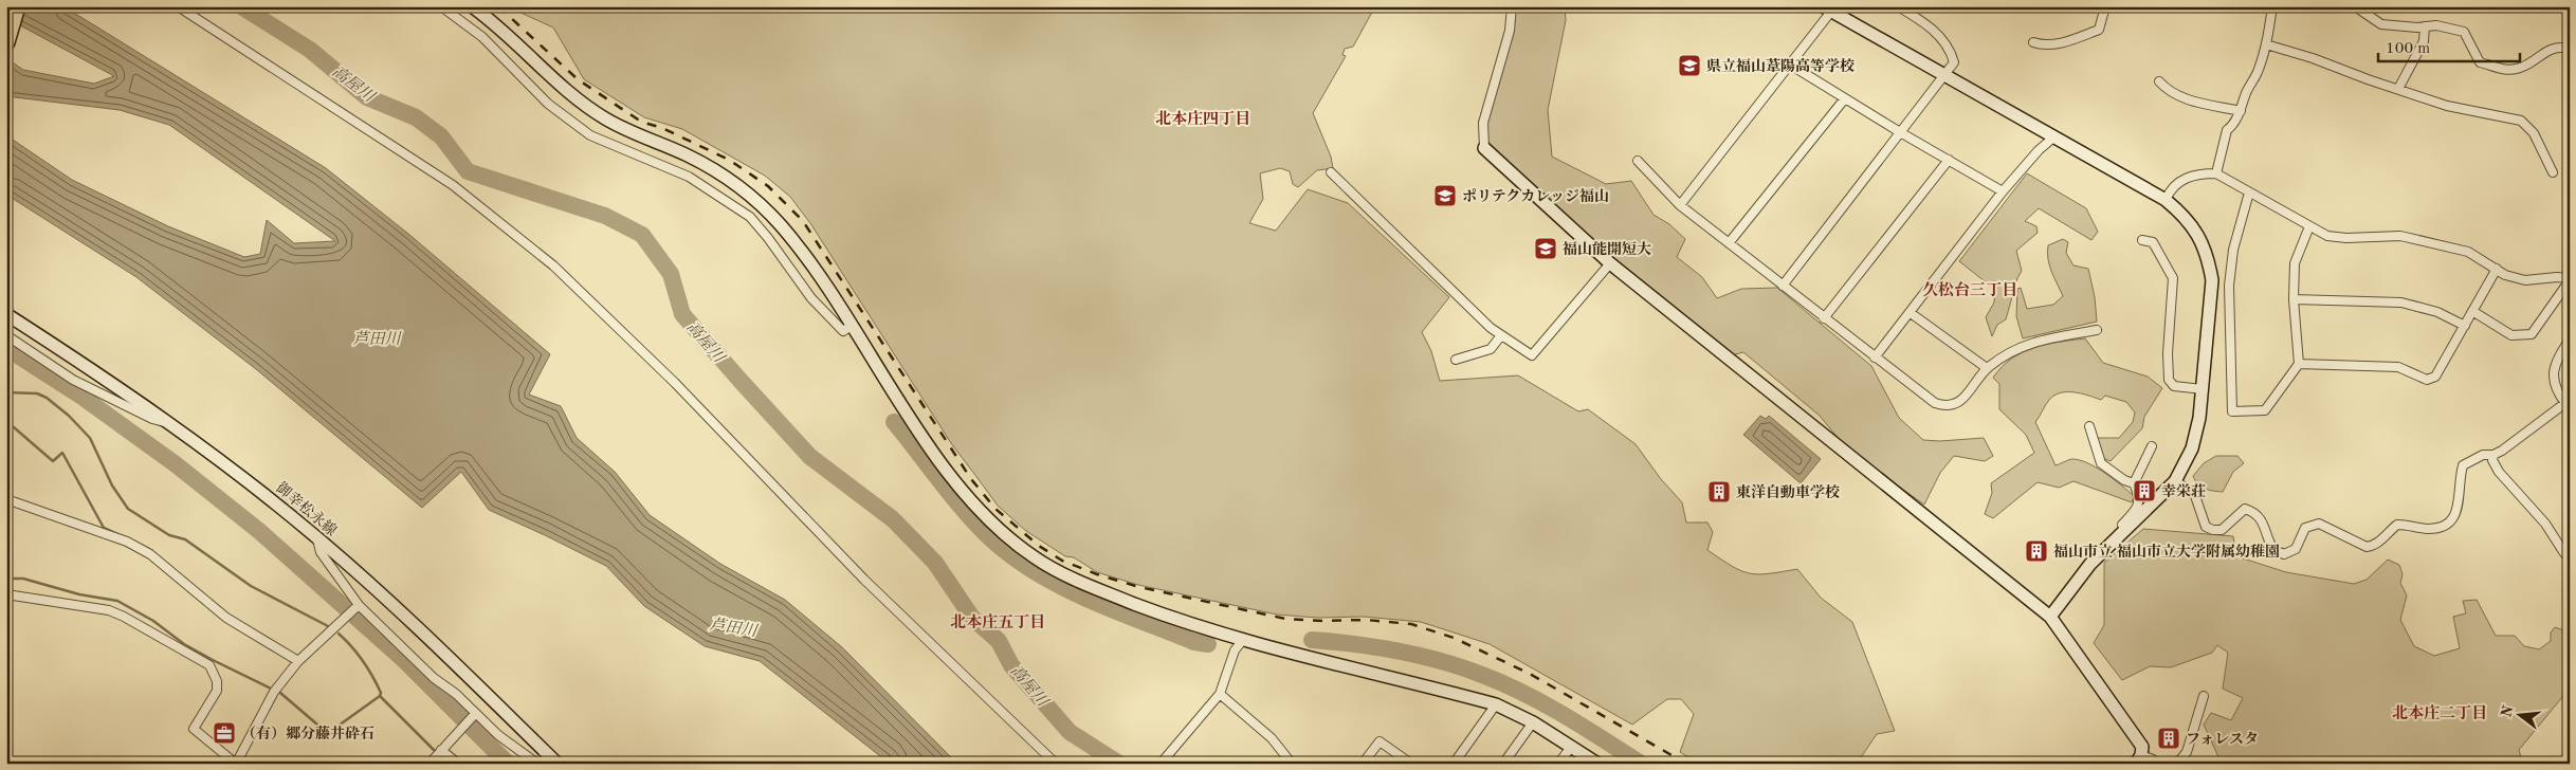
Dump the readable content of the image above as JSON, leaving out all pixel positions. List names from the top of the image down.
{
  "streets": {
    "street": ["御幸松永線"]
  },
  "districts": [
    "北本庄四丁目",
    "久松台三丁目",
    "北本庄五丁目",
    "北本庄二丁目"
  ],
  "water": ["高屋川", "芦田川"],
  "places": {
    "school or university": ["県立福山葦陽高等学校", "ポリテクカレッジ福山", "福山能開短大"],
    "building": [
      "幸栄荘",
      "東洋自動車学校",
      "福山市立 福山市立大学附属幼稚園",
      "フォレスタ"
    ],
    "office": ["（有）郷分藤井砕石"]
  },
  "scale_bar": "100 m",
  "north": "left"
}
